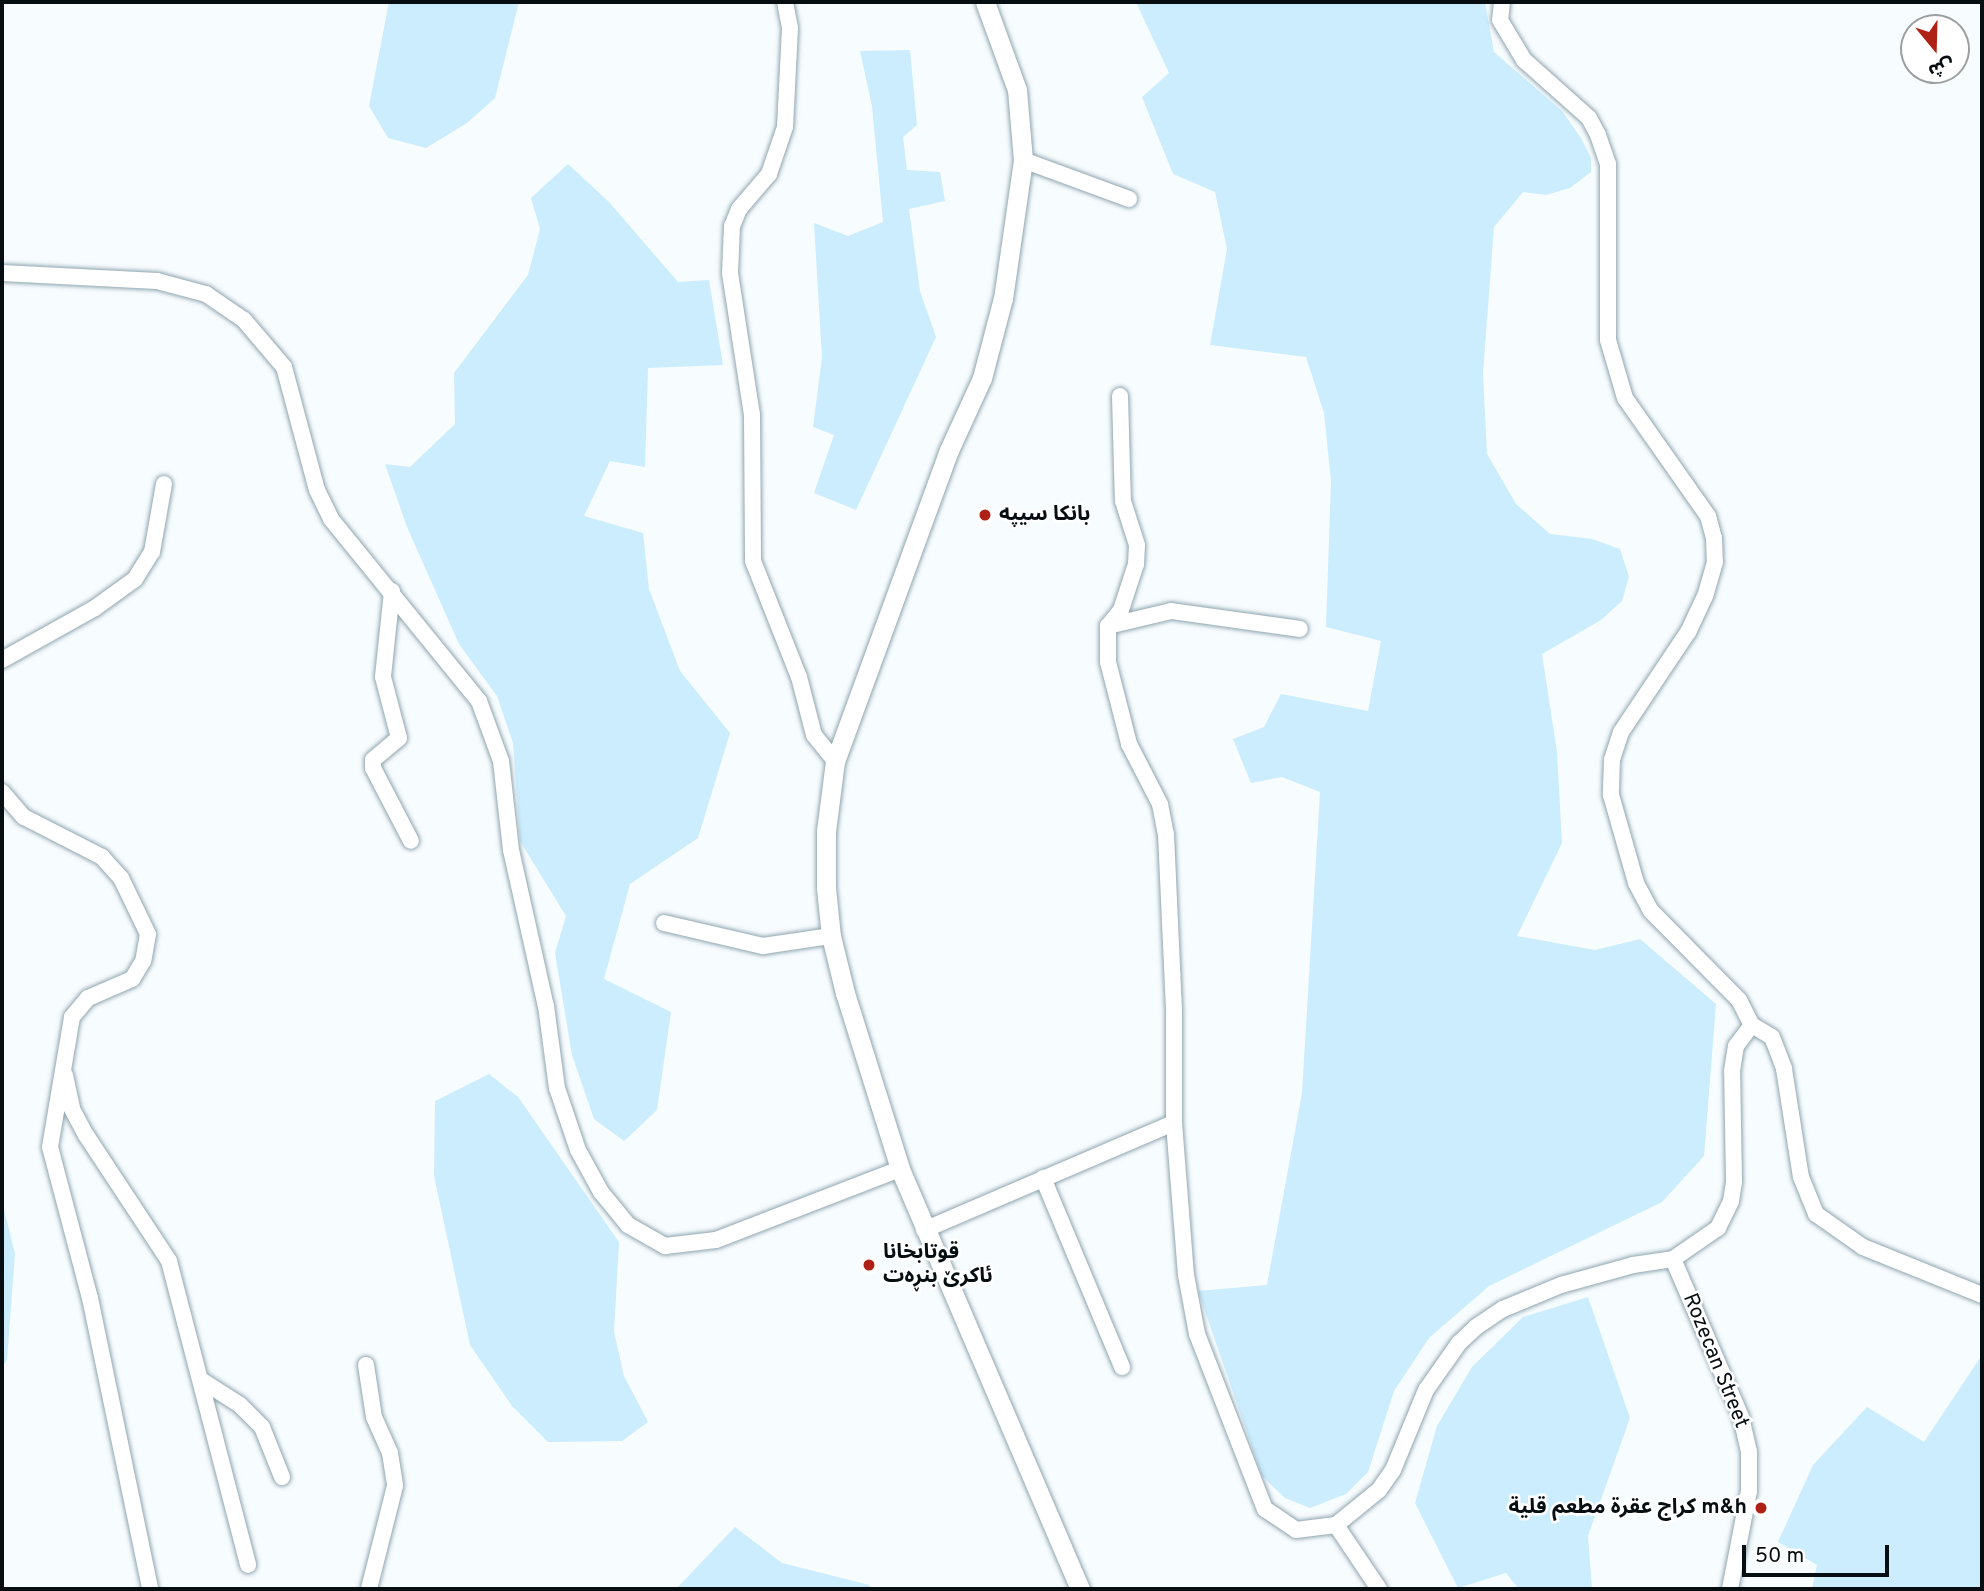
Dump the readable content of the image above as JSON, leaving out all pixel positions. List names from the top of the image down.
{
  "streets": {
    "street": ["Rozecan Street"]
  },
  "places": ["بانکا سیپە", "قوتابخانا ئاکرێ بنڕەت", "كراج عقرة مطعم قلية m&h"],
  "scale_bar": "50 m",
  "north": "bottom"
}
